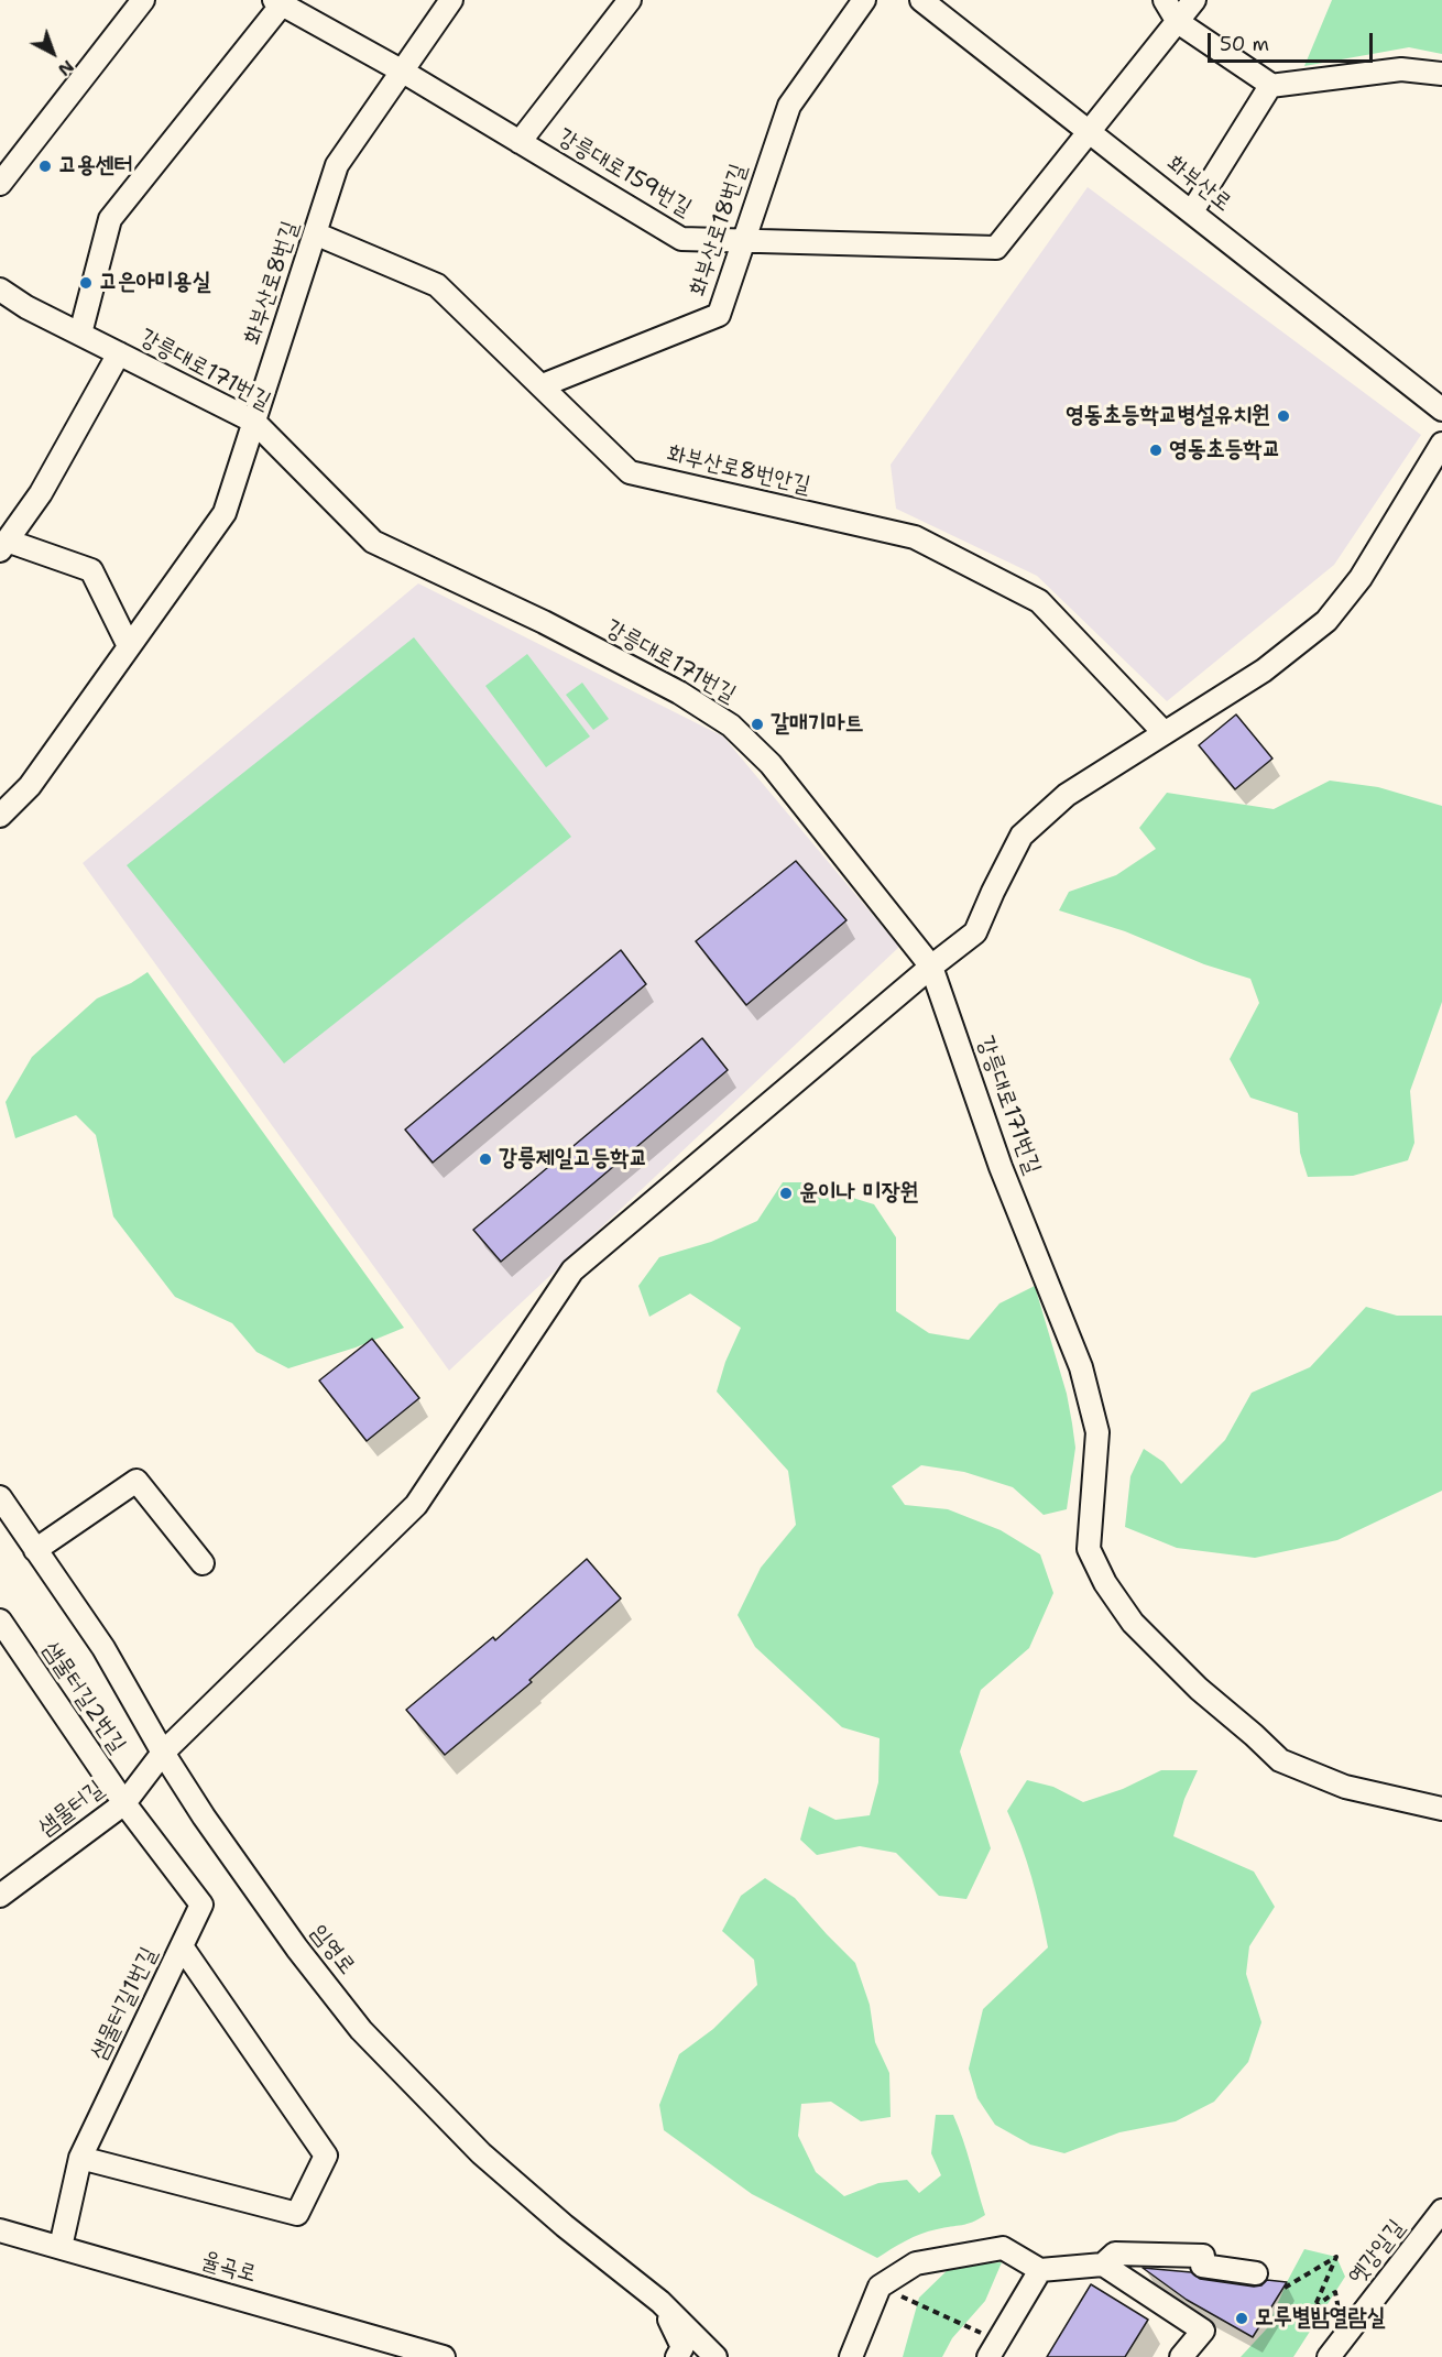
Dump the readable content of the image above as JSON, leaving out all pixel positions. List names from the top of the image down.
{
  "streets": {
    "street": [
      "강릉대로159번길",
      "화부산로",
      "화부산로18번길",
      "화부산로8번길",
      "강릉대로171번길",
      "화부산로8번안길",
      "샘물터길2번길",
      "샘물터길",
      "임영로",
      "샘물터길1번길",
      "옛강일길",
      "율곡로"
    ]
  },
  "crossings": [
    ["강릉대로159번길", "화부산로"],
    ["강릉대로159번길", "화부산로18번길"],
    ["강릉대로159번길", "화부산로8번길"],
    ["화부산로18번길", "화부산로8번안길"],
    ["화부산로8번길", "강릉대로171번길"],
    ["화부산로8번길", "화부산로8번안길"],
    ["강릉대로171번길", "샘물터길"],
    ["화부산로8번안길", "샘물터길"],
    ["샘물터길2번길", "샘물터길"],
    ["샘물터길2번길", "샘물터길1번길"],
    ["샘물터길", "임영로"],
    ["샘물터길", "샘물터길1번길"],
    ["샘물터길1번길", "율곡로"]
  ],
  "places": [
    "고용센터",
    "고은아미용실",
    "영동초등학교병설유치원",
    "영동초등학교",
    "갈매기마트",
    "강릉제일고등학교",
    "윤이나 미장원",
    "모루별밤열람실"
  ],
  "scale_bar": "50 m",
  "north": "bottom right"
}
